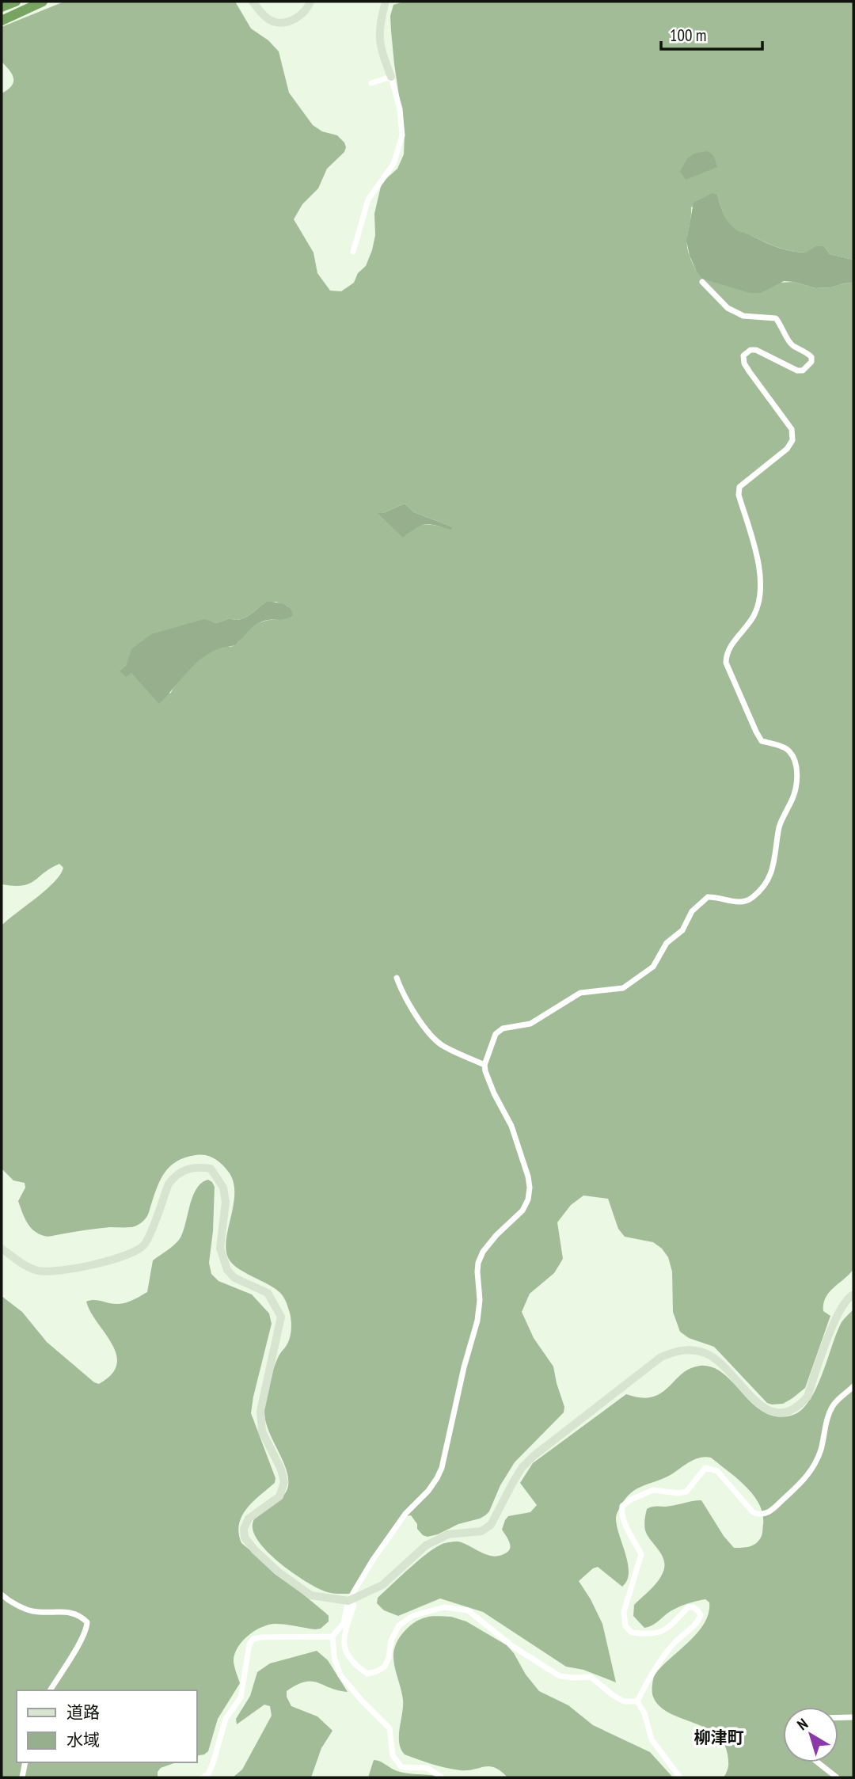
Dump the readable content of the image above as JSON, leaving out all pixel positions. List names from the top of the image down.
{
  "districts": ["柳津町"],
  "legend": ["道路", "水域"],
  "scale_bar": "100 m",
  "north": "top left"
}
